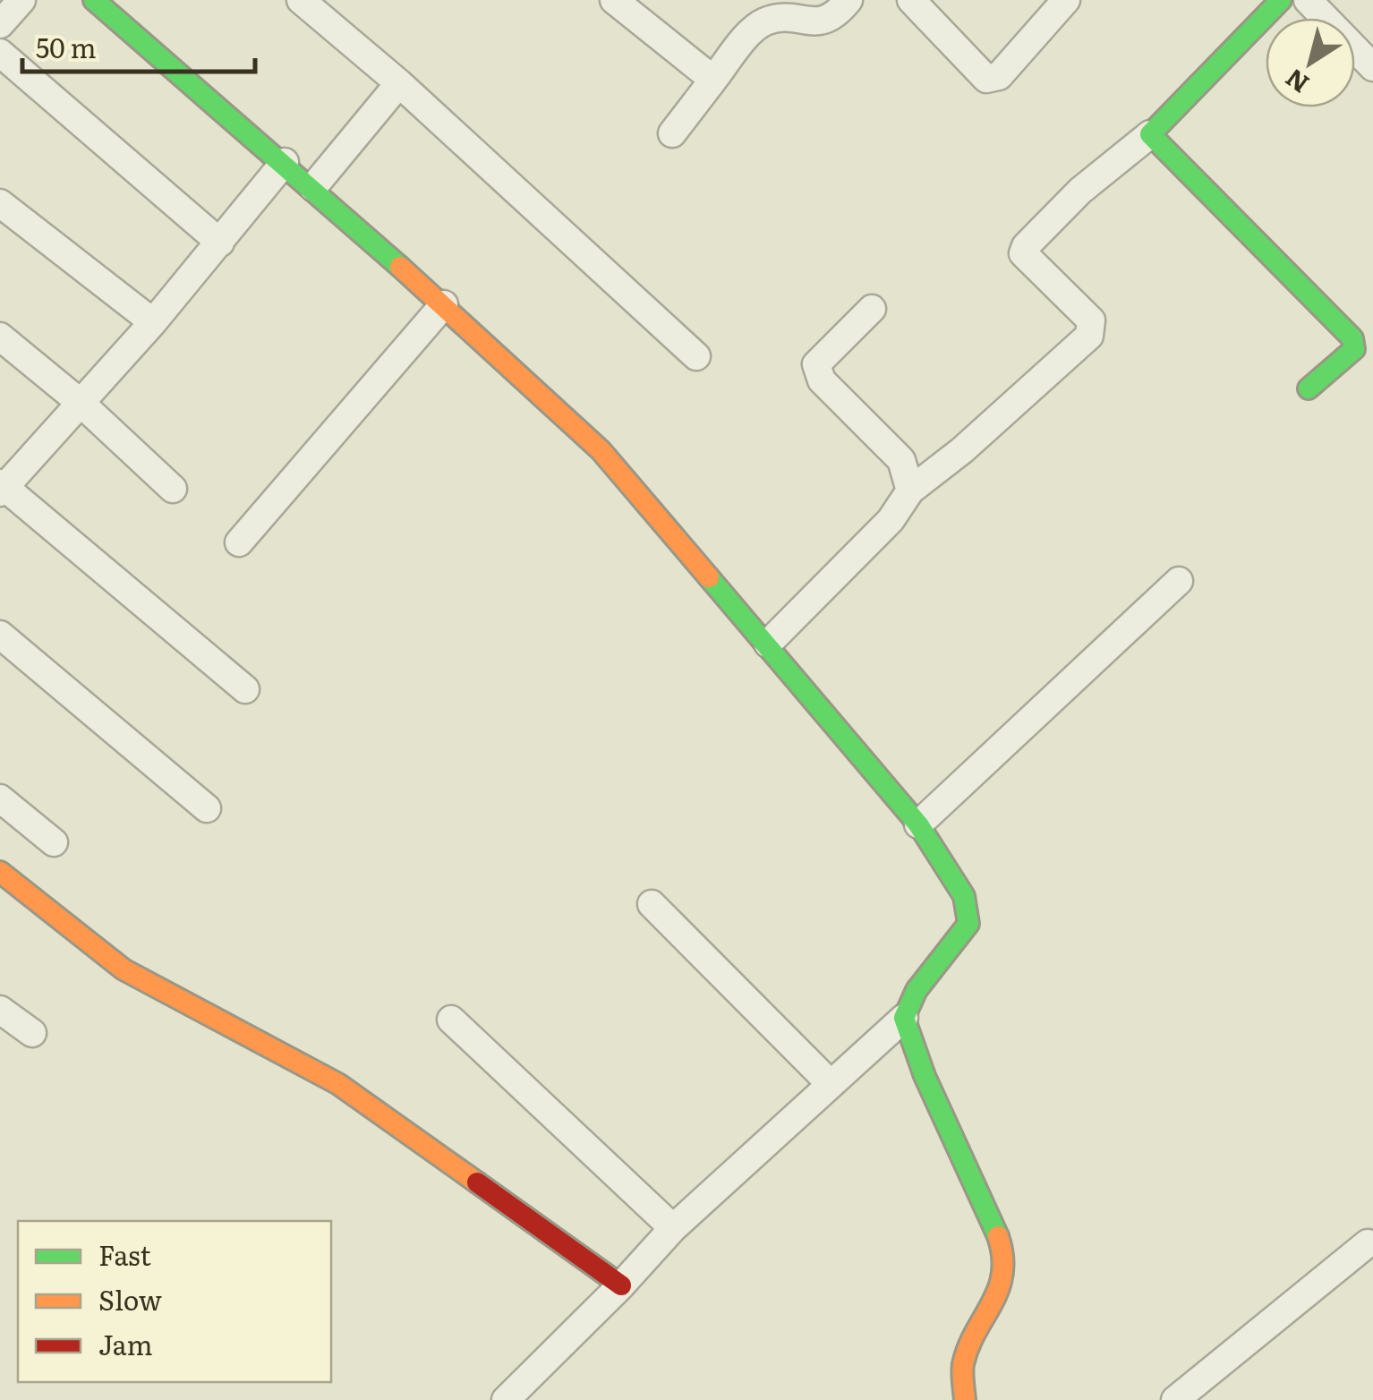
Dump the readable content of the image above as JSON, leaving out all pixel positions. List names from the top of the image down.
{
  "legend": ["Fast", "Slow", "Jam"],
  "scale_bar": "50 m",
  "north": "bottom left"
}
